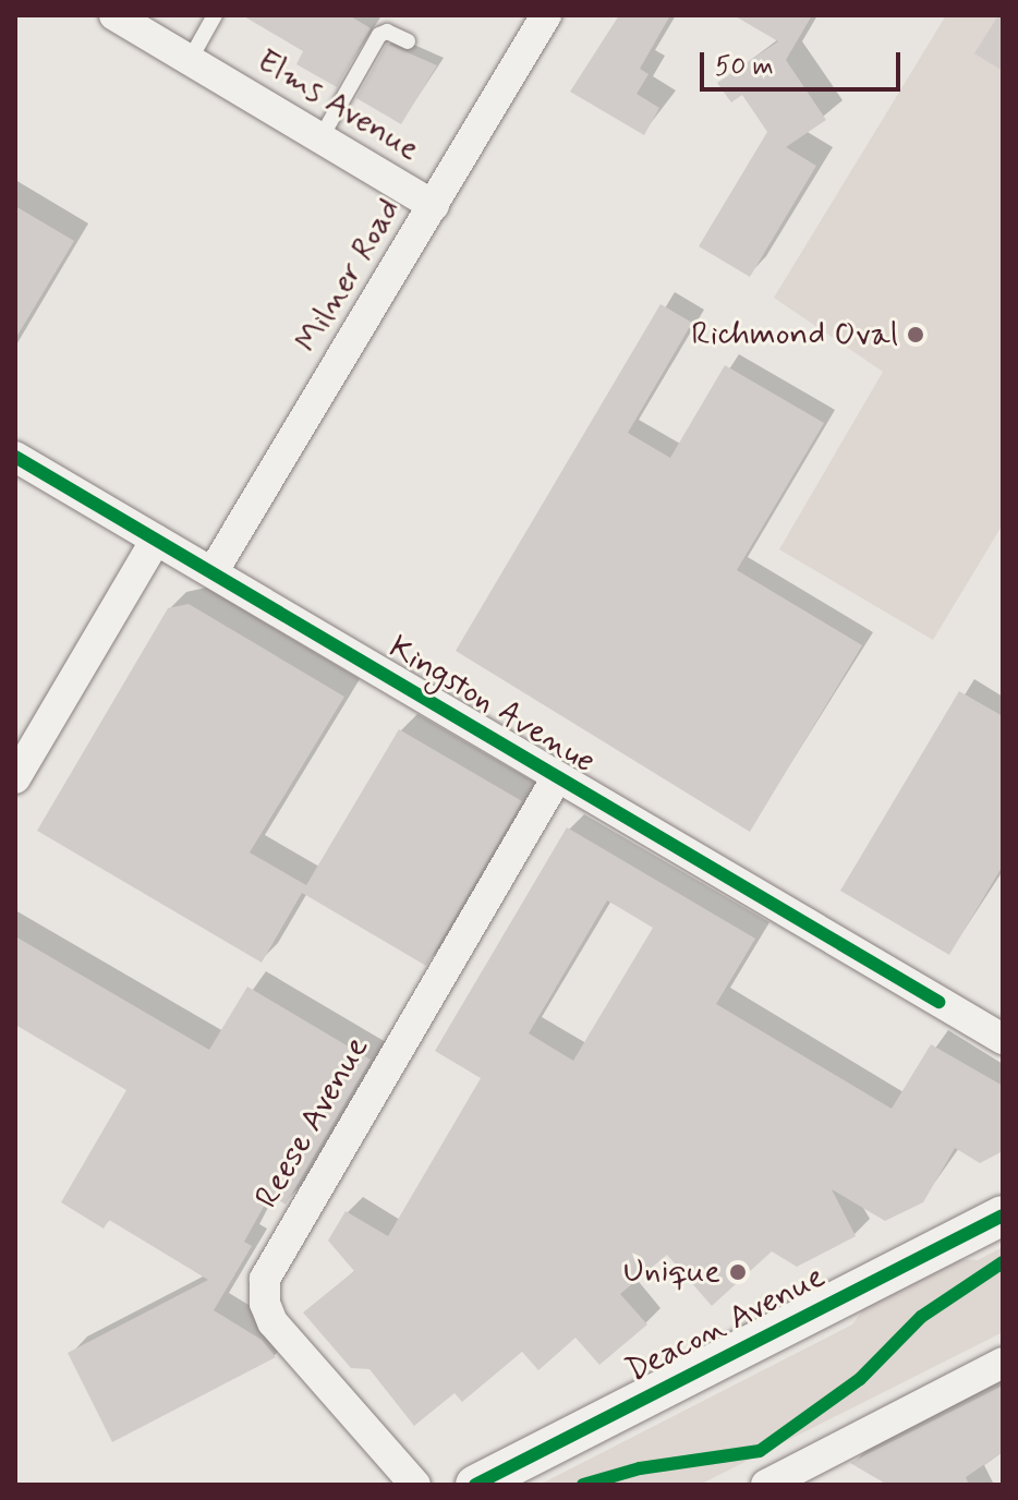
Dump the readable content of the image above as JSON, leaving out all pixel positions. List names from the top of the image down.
{
  "streets": {
    "street": [
      "Elms Avenue",
      "Milner Road",
      "Kingston Avenue",
      "Reese Avenue",
      "Deacon Avenue"
    ]
  },
  "crossings": [
    ["Elms Avenue", "Milner Road"],
    ["Milner Road", "Kingston Avenue"],
    ["Kingston Avenue", "Reese Avenue"]
  ],
  "places": ["Richmond Oval", "Unique"],
  "scale_bar": "50 m"
}
